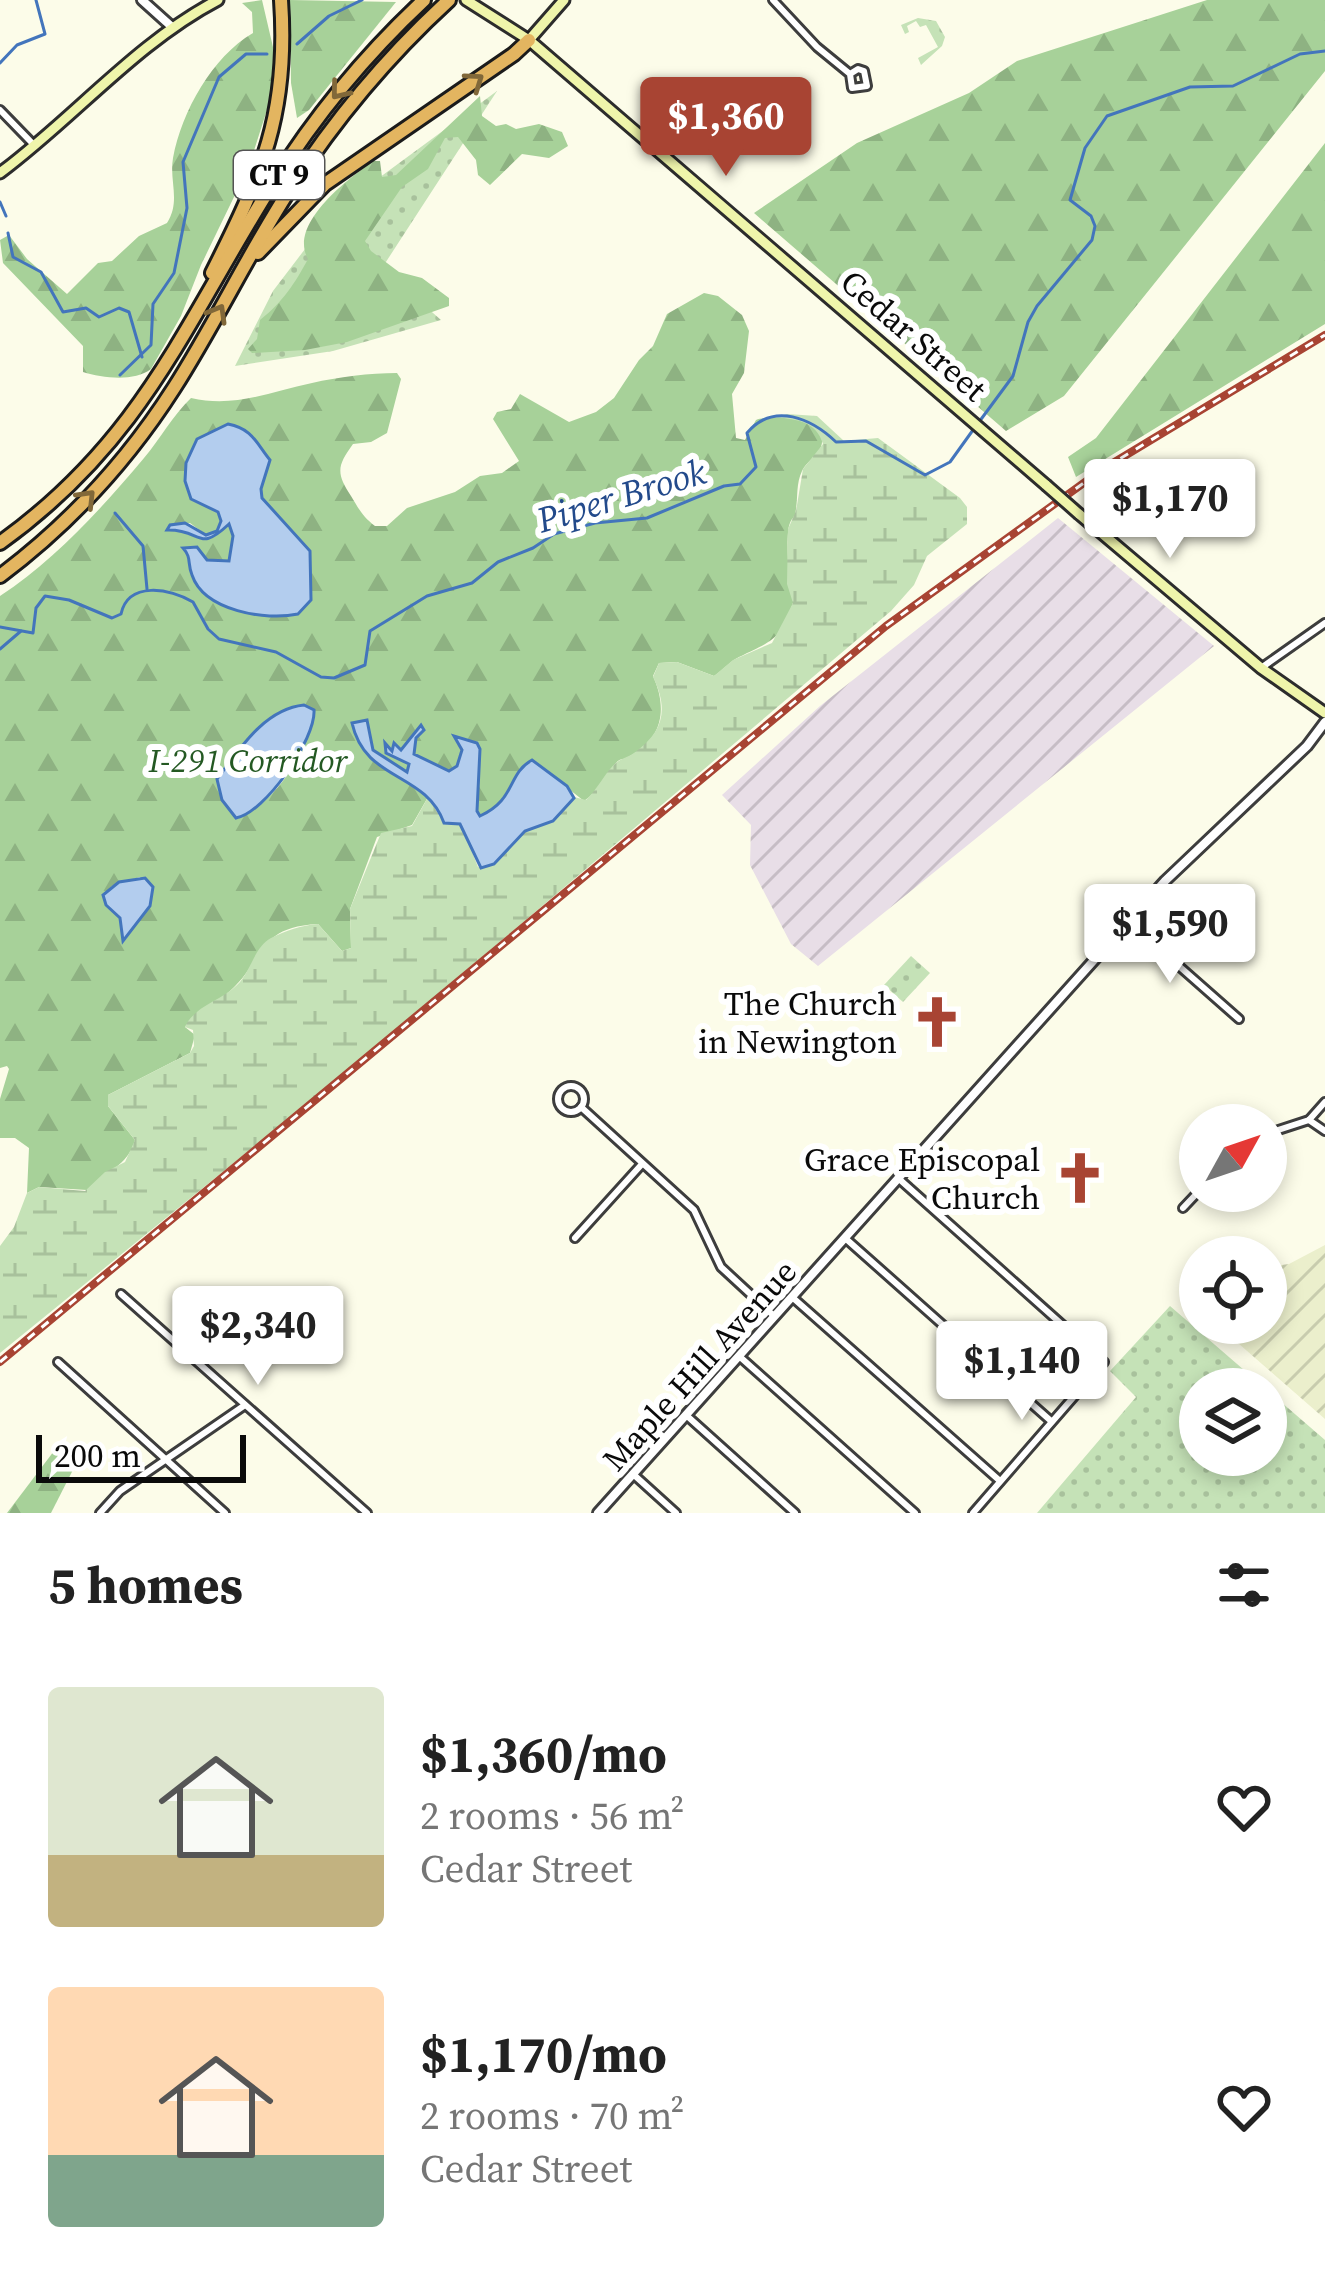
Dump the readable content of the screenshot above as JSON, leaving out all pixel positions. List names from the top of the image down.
{
  "streets": {
    "highway": ["CT 9"],
    "main road": ["Cedar Street"],
    "street": ["Maple Hill Avenue"]
  },
  "crossings": [
    ["Cedar Street", "Maple Hill Avenue"]
  ],
  "water": ["Piper Brook"],
  "parks": ["I-291 Corridor"],
  "places": {
    "church": ["The Church in Newington", "Grace Episcopal Church"]
  },
  "scale_bar": "200 m",
  "north": "top right",
  "page": {
    "price": [
      "$1,360",
      "$1,170",
      "$1,590",
      "$2,340",
      "$1,140"
    ],
    "scale": "200 m",
    "heading": "5 homes",
    "list": [
      {
        "name": "$1,360/mo",
        "note": "2 rooms · 56 m² · Cedar Street"
      },
      {
        "name": "$1,170/mo",
        "note": "2 rooms · 70 m² · Cedar Street"
      }
    ]
  }
}
